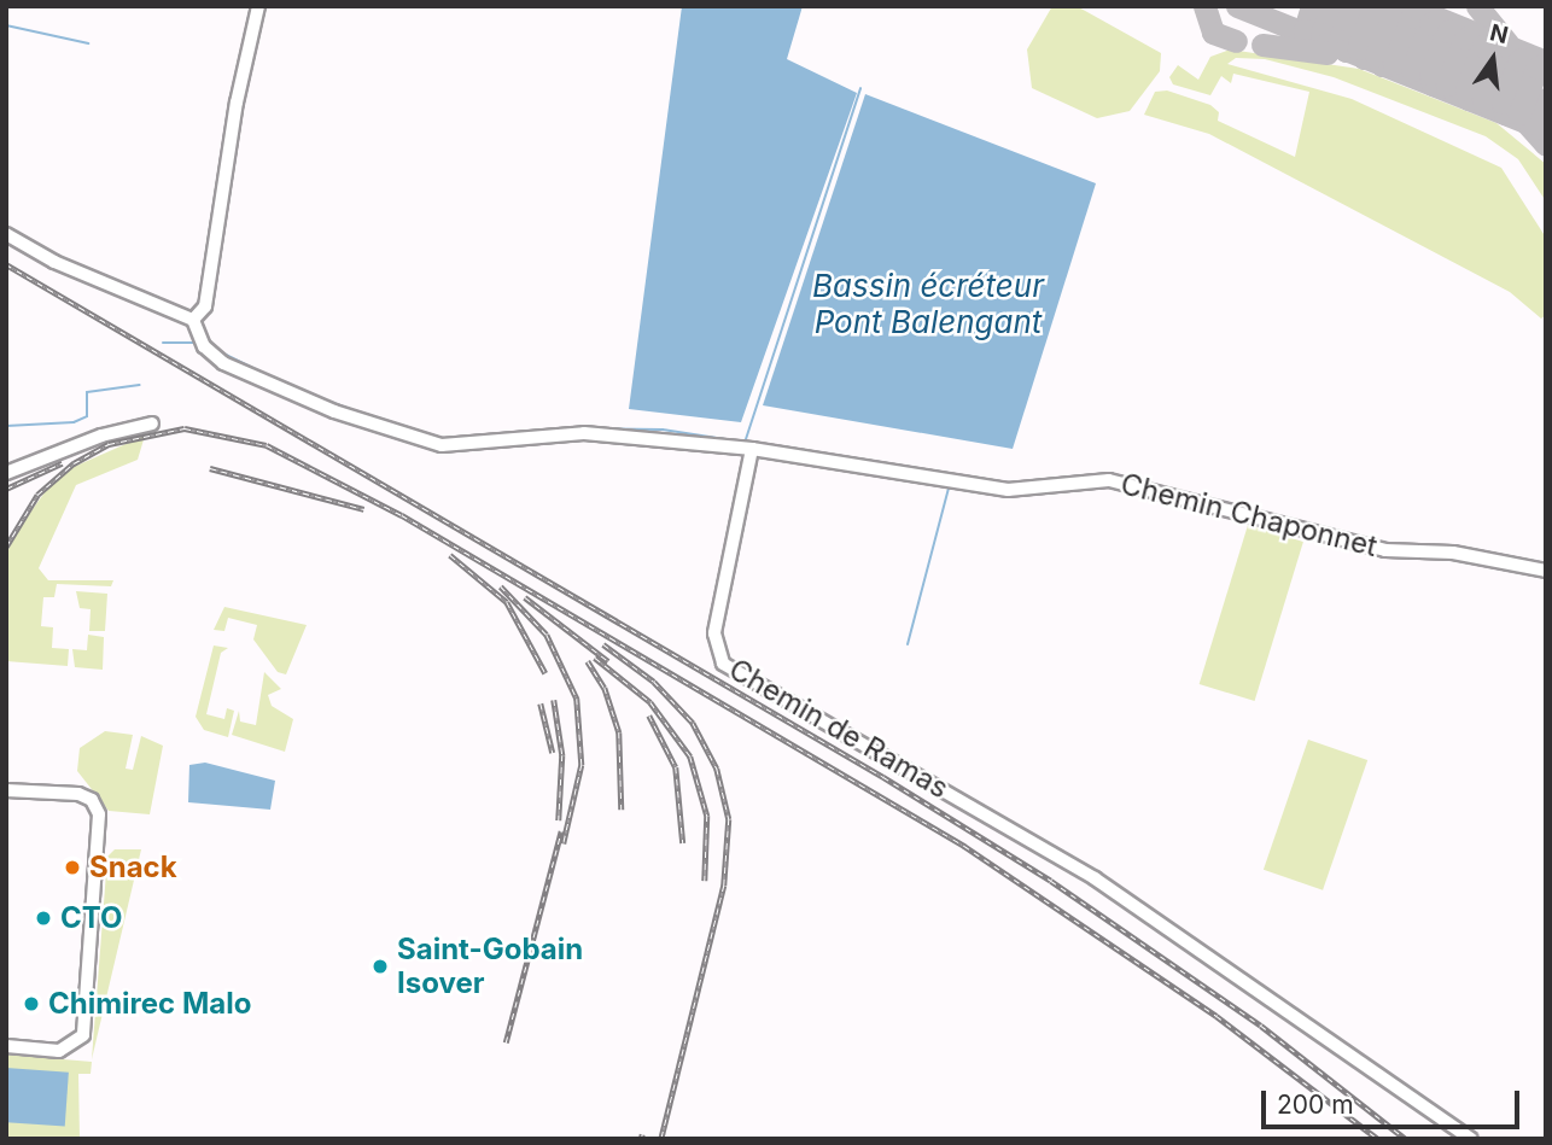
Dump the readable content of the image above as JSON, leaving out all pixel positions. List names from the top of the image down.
{
  "streets": {
    "street": ["Chemin Chaponnet", "Chemin de Ramas"]
  },
  "crossings": [
    ["Chemin Chaponnet", "Chemin de Ramas"]
  ],
  "water": ["Bassin écréteur Pont Balengant"],
  "places": [
    "Snack",
    "CTO",
    "Saint-Gobain Isover",
    "Chimirec Malo"
  ],
  "scale_bar": "200 m",
  "north": "top"
}
